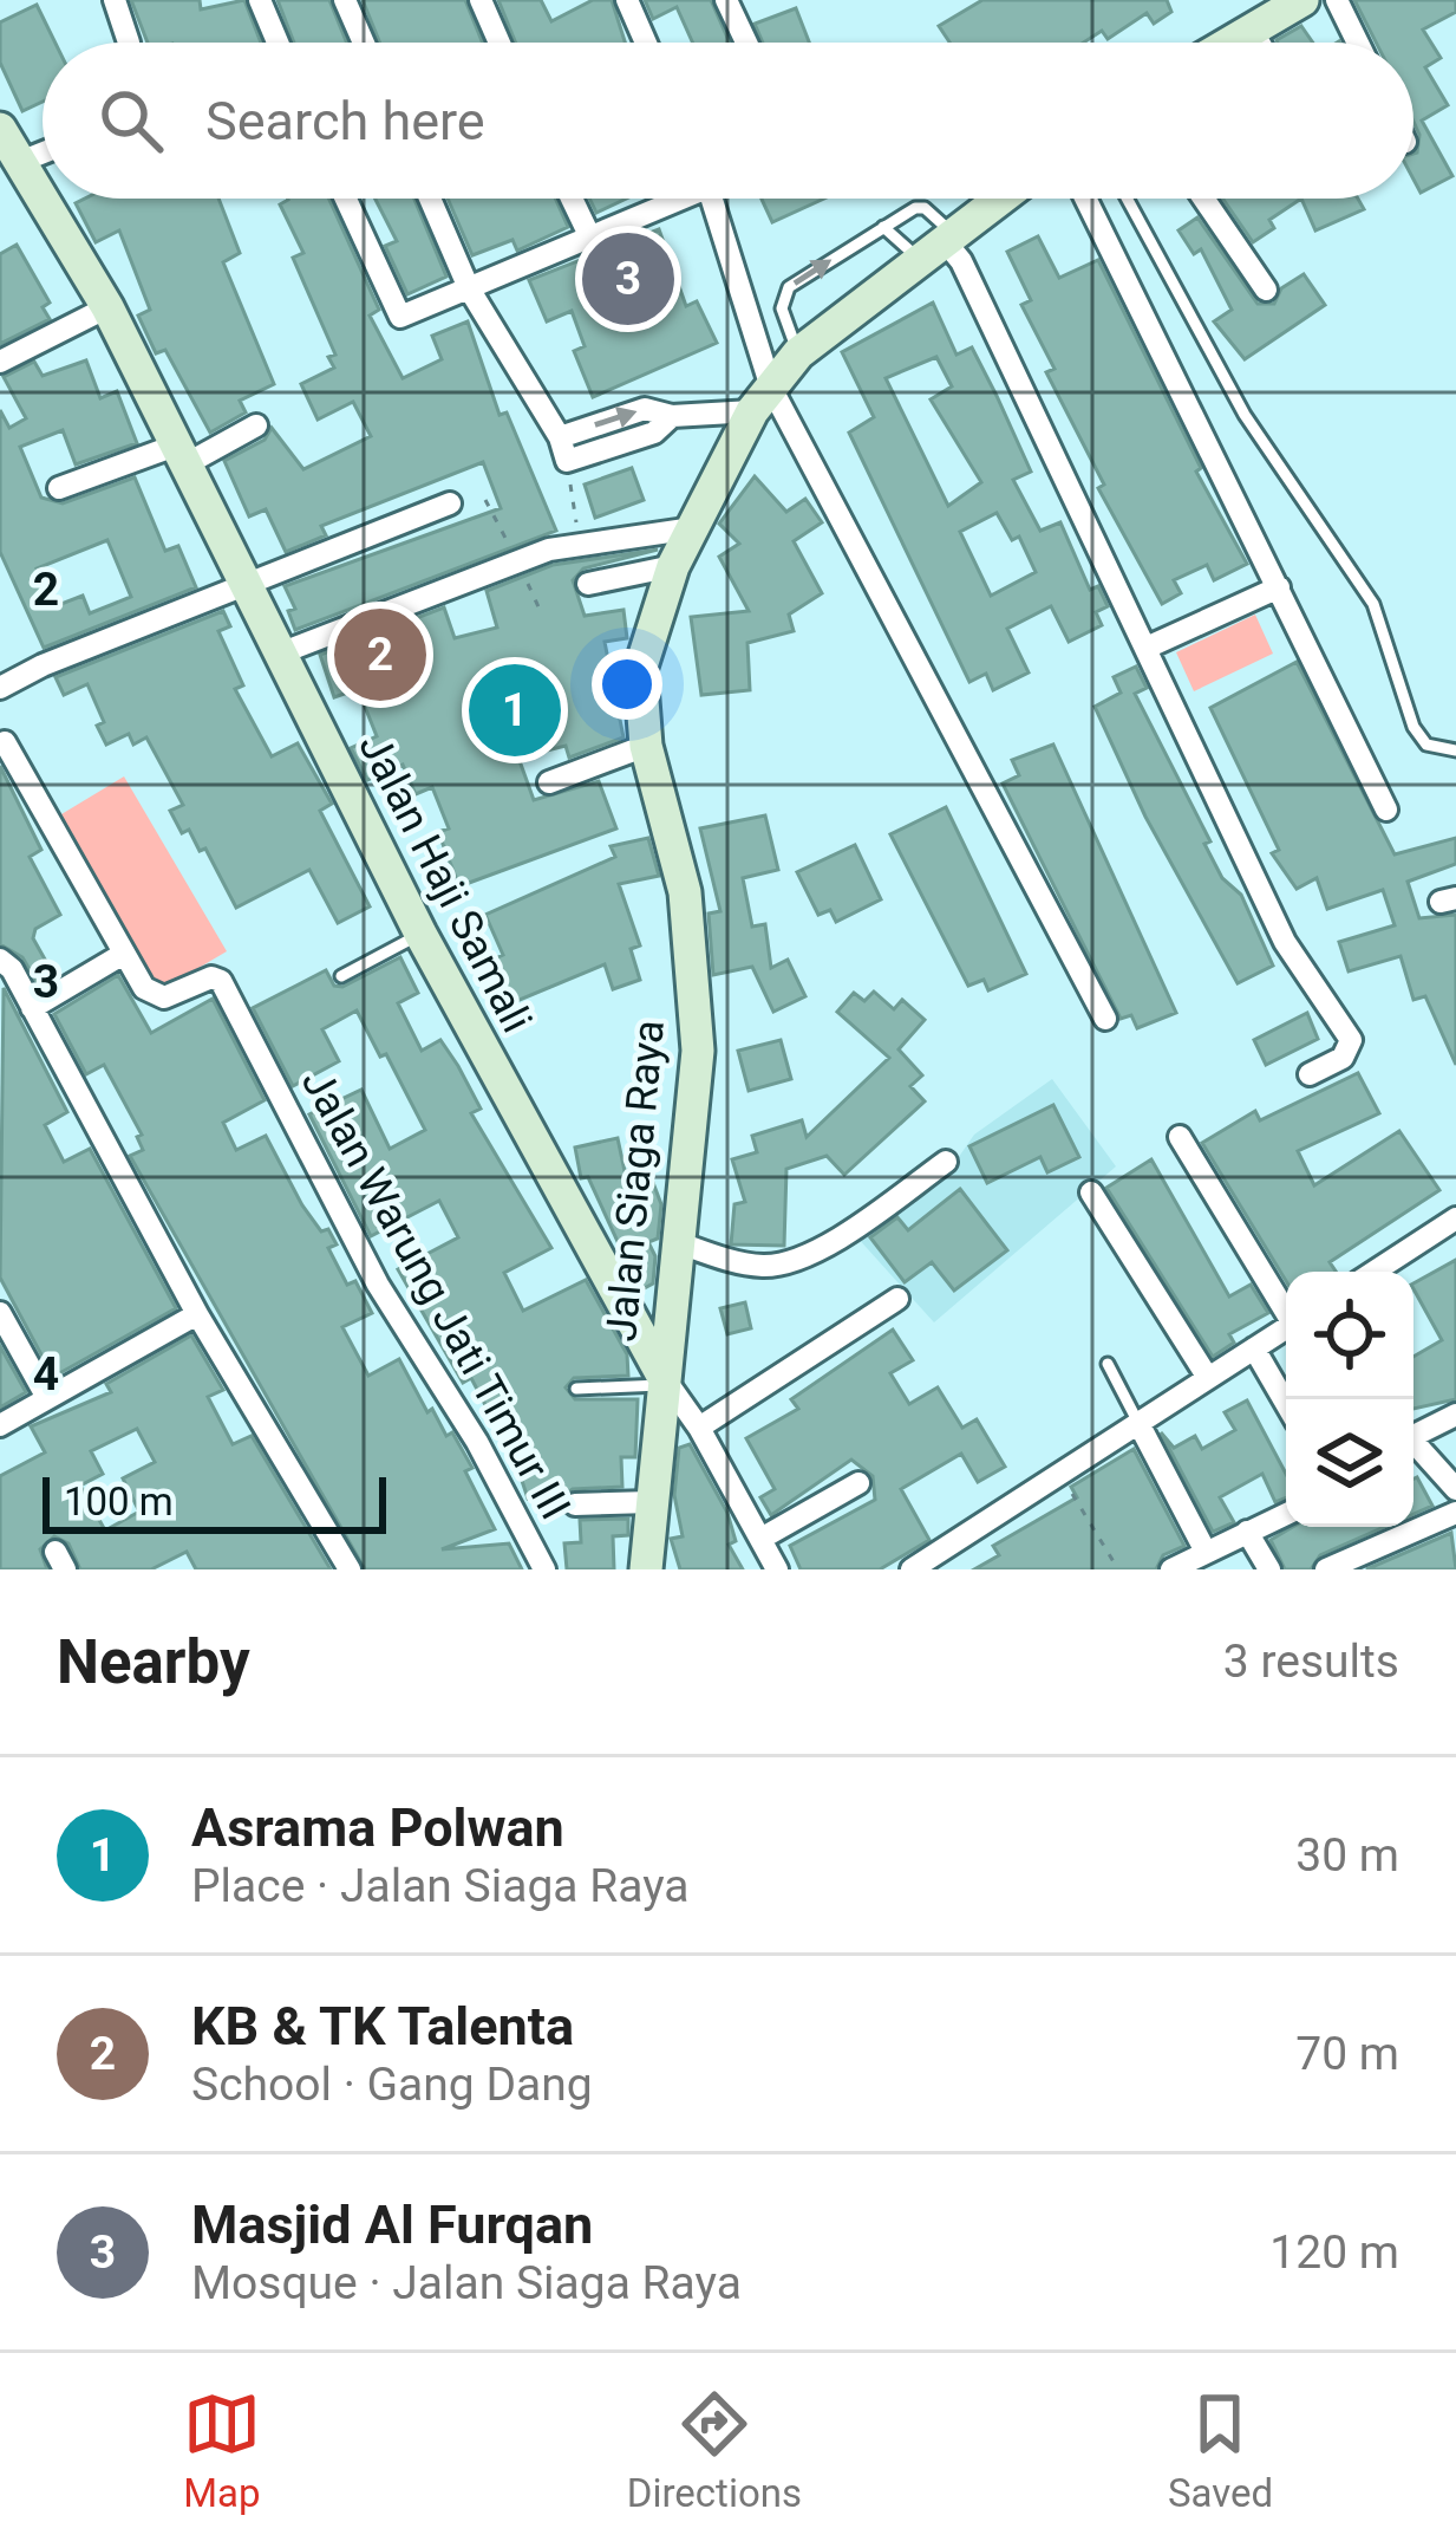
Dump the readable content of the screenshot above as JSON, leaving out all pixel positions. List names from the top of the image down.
{
  "streets": {
    "main road": ["Jalan Haji Samali", "Jalan Siaga Raya"],
    "street": ["Jalan Warung Jati Timur III"]
  },
  "crossings": [
    ["Jalan Haji Samali", "Jalan Siaga Raya"]
  ],
  "scale_bar": "100 m",
  "page": {
    "search": "Search here",
    "pins": ["3", "2", "1"],
    "scale": "100 m",
    "heading": ["Nearby", "3 results"],
    "list": [
      {
        "mark": "1",
        "name": "Asrama Polwan",
        "note": "Place · Jalan Siaga Raya",
        "value": "30 m"
      },
      {
        "mark": "2",
        "name": "KB & TK Talenta",
        "note": "School · Gang Dang",
        "value": "70 m"
      },
      {
        "mark": "3",
        "name": "Masjid Al Furqan",
        "note": "Mosque · Jalan Siaga Raya",
        "value": "120 m"
      }
    ],
    "nav": ["Map", "Directions", "Saved"]
  },
  "grid": {
    "rows": ["2", "3", "4"]
  }
}
